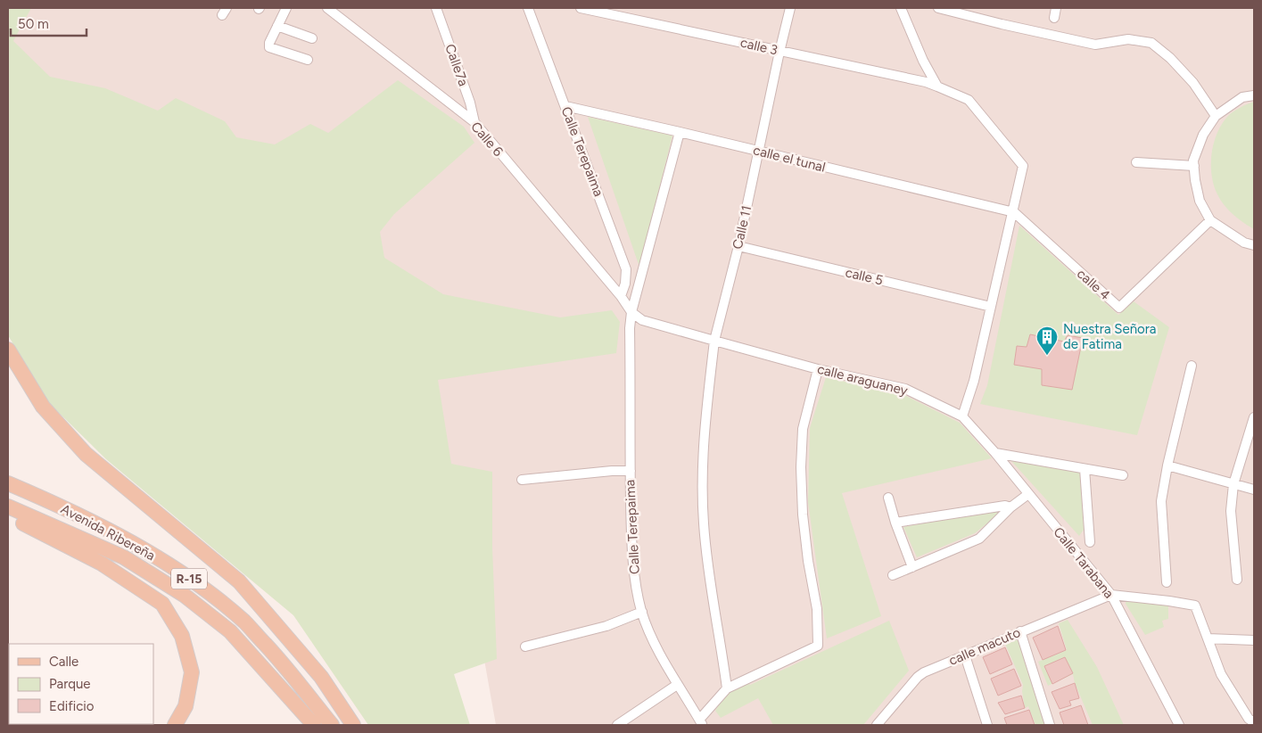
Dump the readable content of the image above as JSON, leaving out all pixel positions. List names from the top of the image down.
{
  "streets": {
    "main road": ["Avenida Ribereña", "R-15"],
    "street": [
      "calle 3",
      "Calle7a",
      "Calle 6",
      "Calle Terepaima",
      "calle el tunal",
      "Calle 11",
      "calle 5",
      "calle 4",
      "calle araguaney",
      "Calle Tarabana",
      "calle macuto"
    ]
  },
  "crossings": [
    ["calle 3", "Calle 11"],
    ["Calle7a", "Calle 6"],
    ["Calle 6", "Calle Terepaima"],
    ["Calle Terepaima", "calle el tunal"],
    ["calle el tunal", "Calle 11"],
    ["calle el tunal", "calle 4"],
    ["Calle 11", "calle 5"],
    ["Calle 11", "calle araguaney"],
    ["calle araguaney", "Calle Tarabana"],
    ["Calle Tarabana", "calle macuto"]
  ],
  "places": {
    "building": ["Nuestra Señora de Fatima"]
  },
  "legend": ["Calle", "Parque", "Edificio"],
  "scale_bar": "50 m"
}
